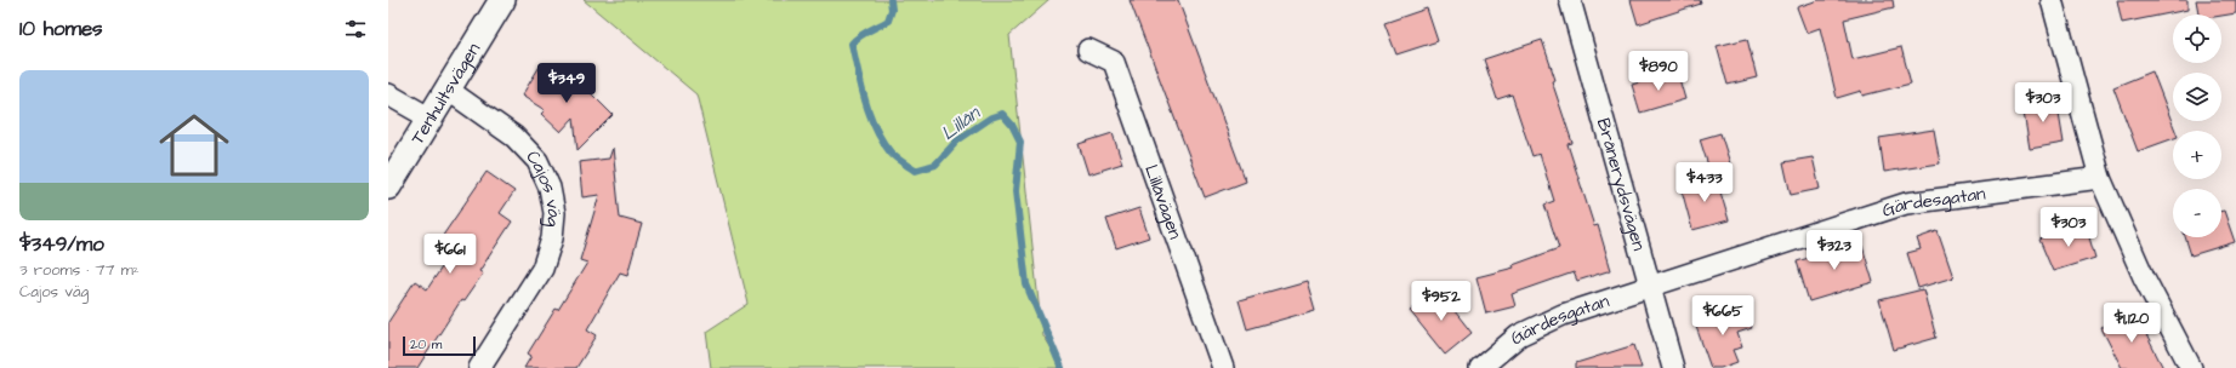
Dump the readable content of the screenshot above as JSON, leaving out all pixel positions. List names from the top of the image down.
{
  "streets": {
    "street": [
      "Tenhultsvägen",
      "Brånerydsvägen",
      "Cajos väg",
      "Lillåvägen",
      "Gärdesgatan"
    ]
  },
  "crossings": [
    ["Tenhultsvägen", "Cajos väg"],
    ["Brånerydsvägen", "Gärdesgatan"]
  ],
  "water": ["Lillån"],
  "scale_bar": "20 m",
  "page": {
    "heading": "10 homes",
    "map_buttons": ["+", "−"],
    "price": [
      "$890",
      "$349",
      "$303",
      "$433",
      "$303",
      "$323",
      "$661",
      "$952",
      "$665",
      "$1,120"
    ],
    "list": [
      {
        "name": "$349/mo",
        "note": "3 rooms · 77 m² · Cajos väg"
      }
    ],
    "scale": "20 m"
  }
}
